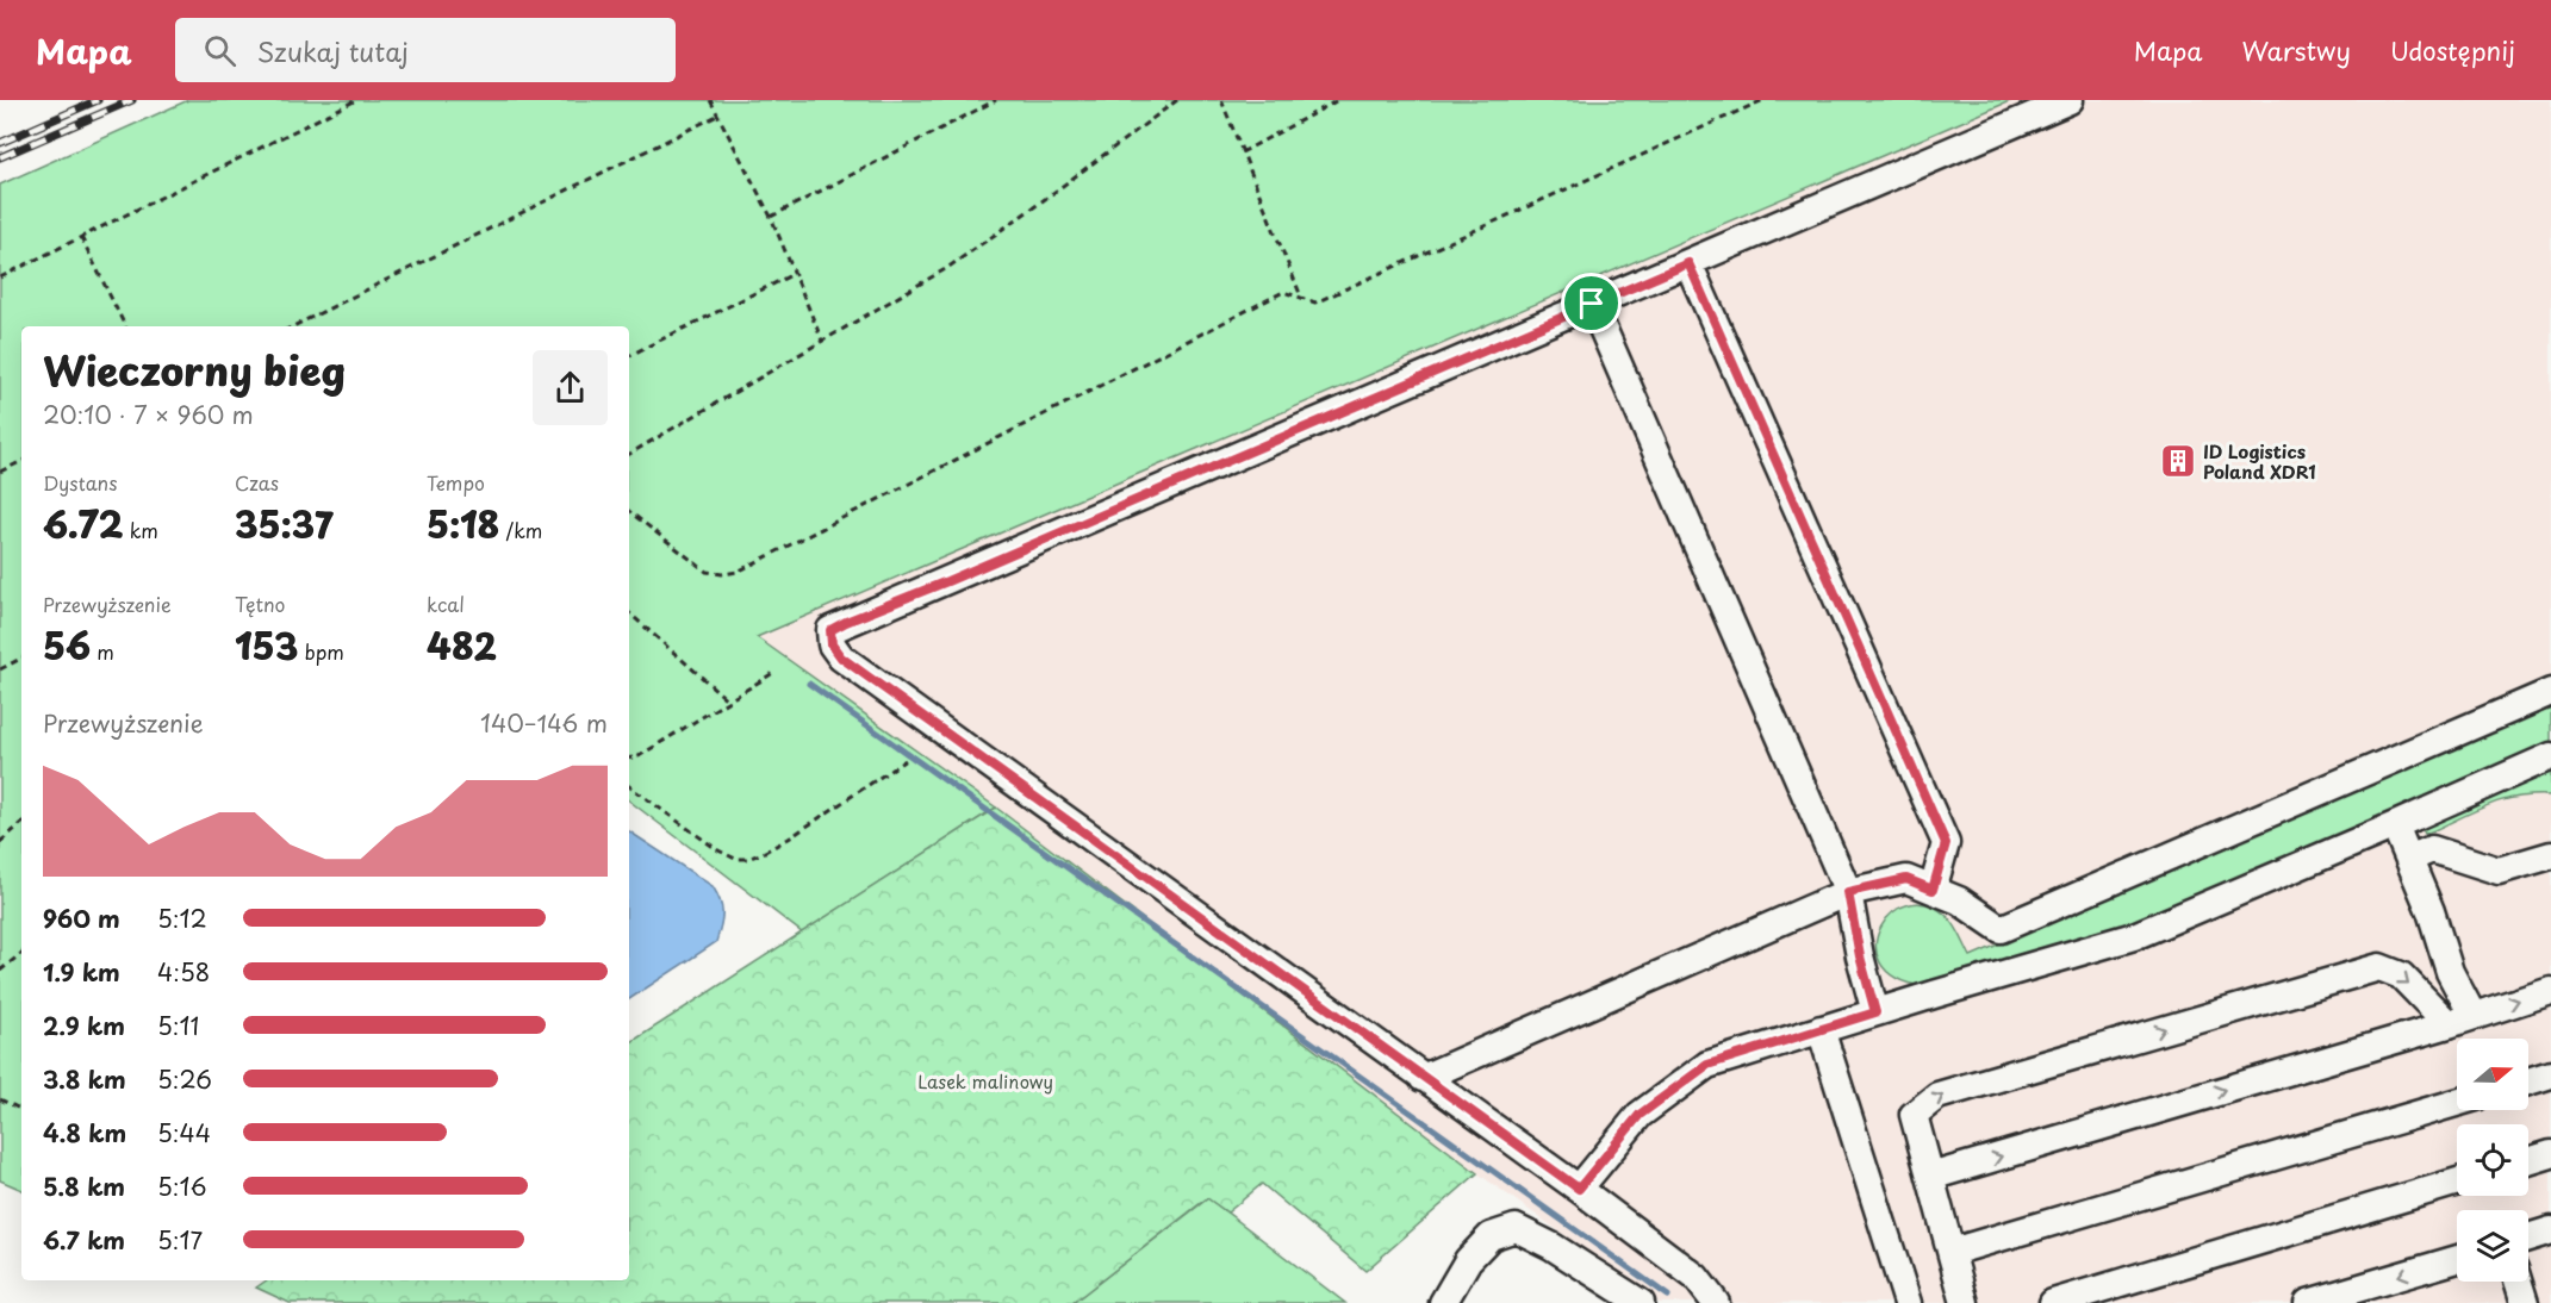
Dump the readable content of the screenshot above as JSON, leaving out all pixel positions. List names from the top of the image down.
{
  "parks": ["Lasek malinowy"],
  "places": {
    "building": ["ID Logistics Poland XDR1"]
  },
  "north": "right",
  "page": {
    "header": "Mapa",
    "search": "Szukaj tutaj",
    "nav": ["Mapa", "Warstwy", "Udostępnij"],
    "heading": ["Wieczorny bieg", "20:10 · 7 × 960 m"],
    "stats": [
      ["Dystans", "6.72 km"],
      ["Czas", "35:37"],
      ["Tempo", "5:18 /km"],
      ["Przewyższenie", "56 m"],
      ["Tętno", "153 bpm"],
      ["kcal", "482"]
    ],
    "chart": ["Przewyższenie", "140–146 m"],
    "list": [
      {
        "name": "960 m",
        "note": "5:12"
      },
      {
        "name": "1.9 km",
        "note": "4:58"
      },
      {
        "name": "2.9 km",
        "note": "5:11"
      },
      {
        "name": "3.8 km",
        "note": "5:26"
      },
      {
        "name": "4.8 km",
        "note": "5:44"
      },
      {
        "name": "5.8 km",
        "note": "5:16"
      },
      {
        "name": "6.7 km",
        "note": "5:17"
      }
    ]
  }
}
